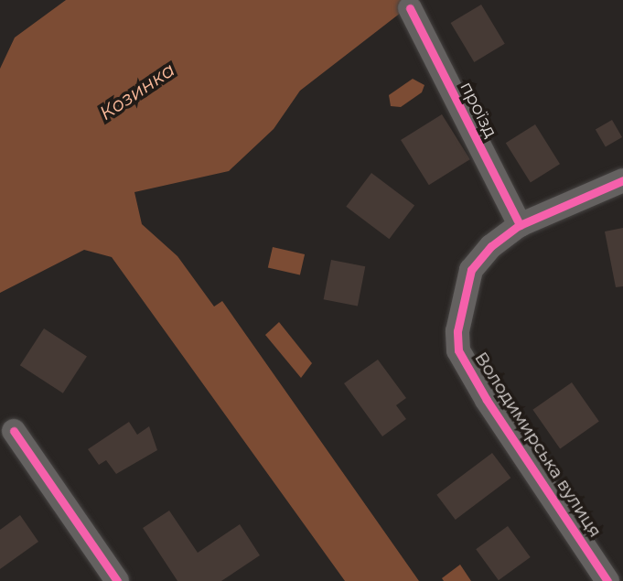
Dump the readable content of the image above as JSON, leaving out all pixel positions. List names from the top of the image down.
{
  "streets": {
    "street": ["проїзд", "Володимирська вулиця"]
  },
  "crossings": [
    ["проїзд", "Володимирська вулиця"]
  ],
  "water": ["Козинка"]
}
